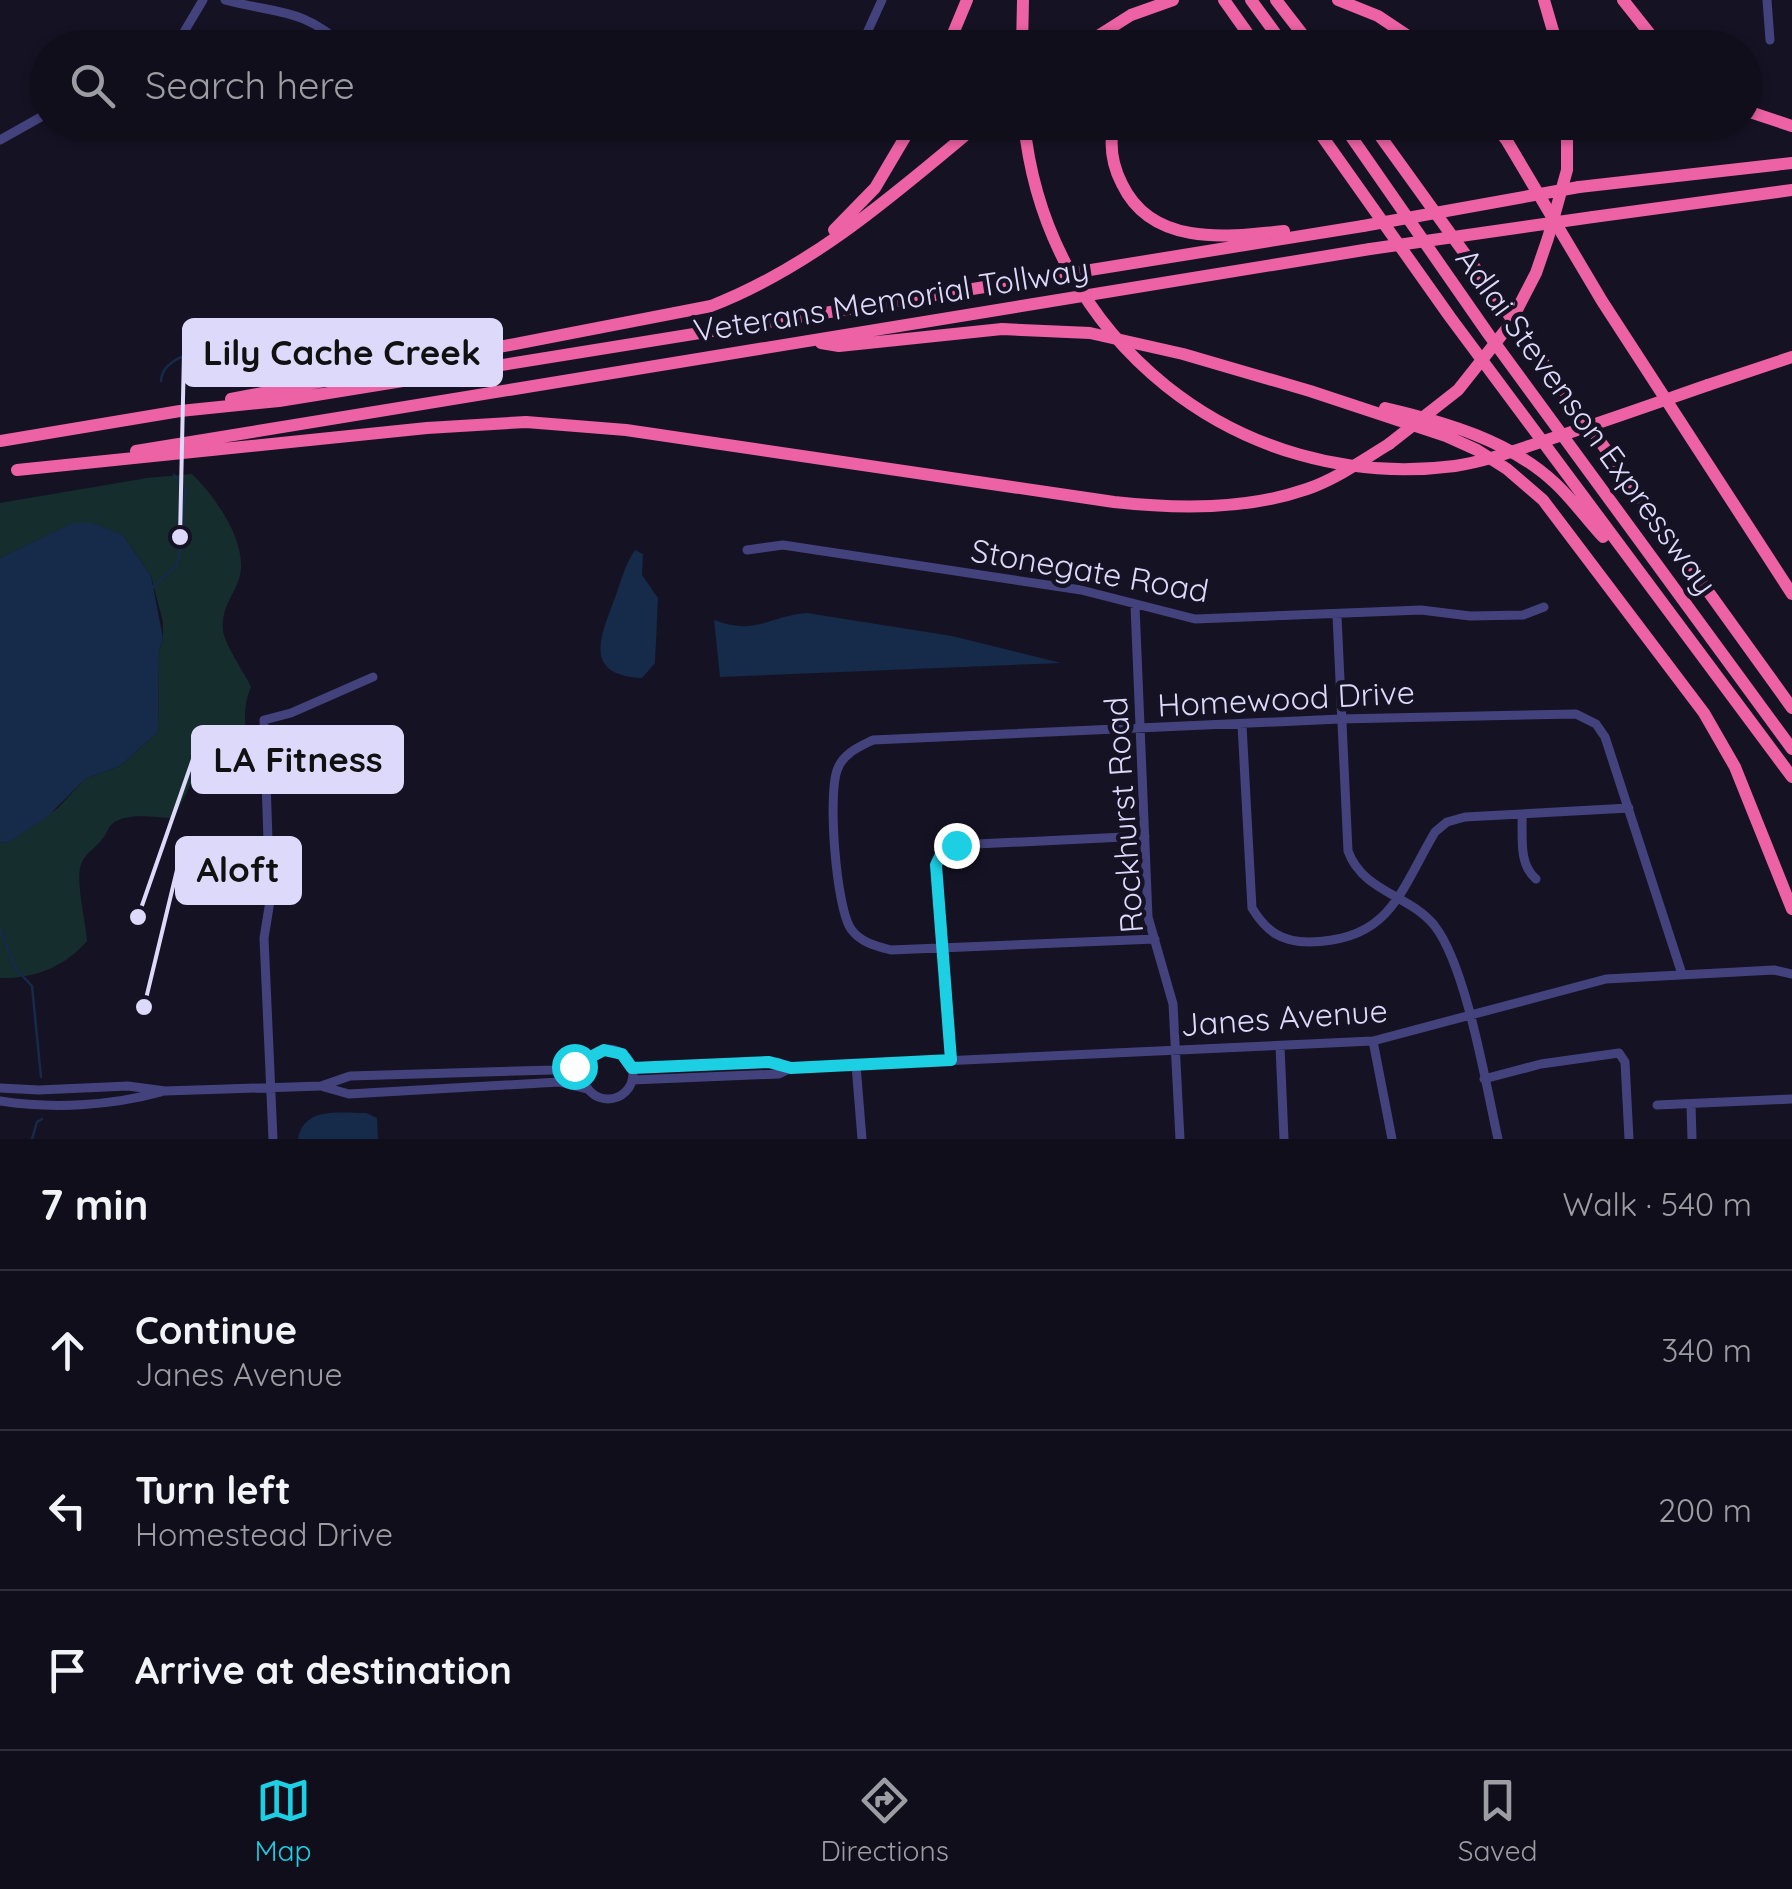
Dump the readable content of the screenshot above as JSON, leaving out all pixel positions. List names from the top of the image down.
{
  "streets": {
    "highway": ["Veterans Memorial Tollway", "Adlai Stevenson Expressway"],
    "street": [
      "Stonegate Road",
      "Homewood Drive",
      "Rockhurst Road",
      "Janes Avenue"
    ]
  },
  "crossings": [
    ["Stonegate Road", "Rockhurst Road"],
    ["Homewood Drive", "Rockhurst Road"],
    ["Homewood Drive", "Janes Avenue"],
    ["Rockhurst Road", "Janes Avenue"]
  ],
  "places": ["Lily Cache Creek", "LA Fitness", "Aloft"],
  "page": {
    "search": "Search here",
    "heading": ["7 min", "Walk · 540 m"],
    "list": [
      ["Continue", "Janes Avenue", "340 m"],
      ["Turn left", "Homestead Drive", "200 m"],
      "Arrive at destination"
    ],
    "nav": ["Map", "Directions", "Saved"]
  }
}
